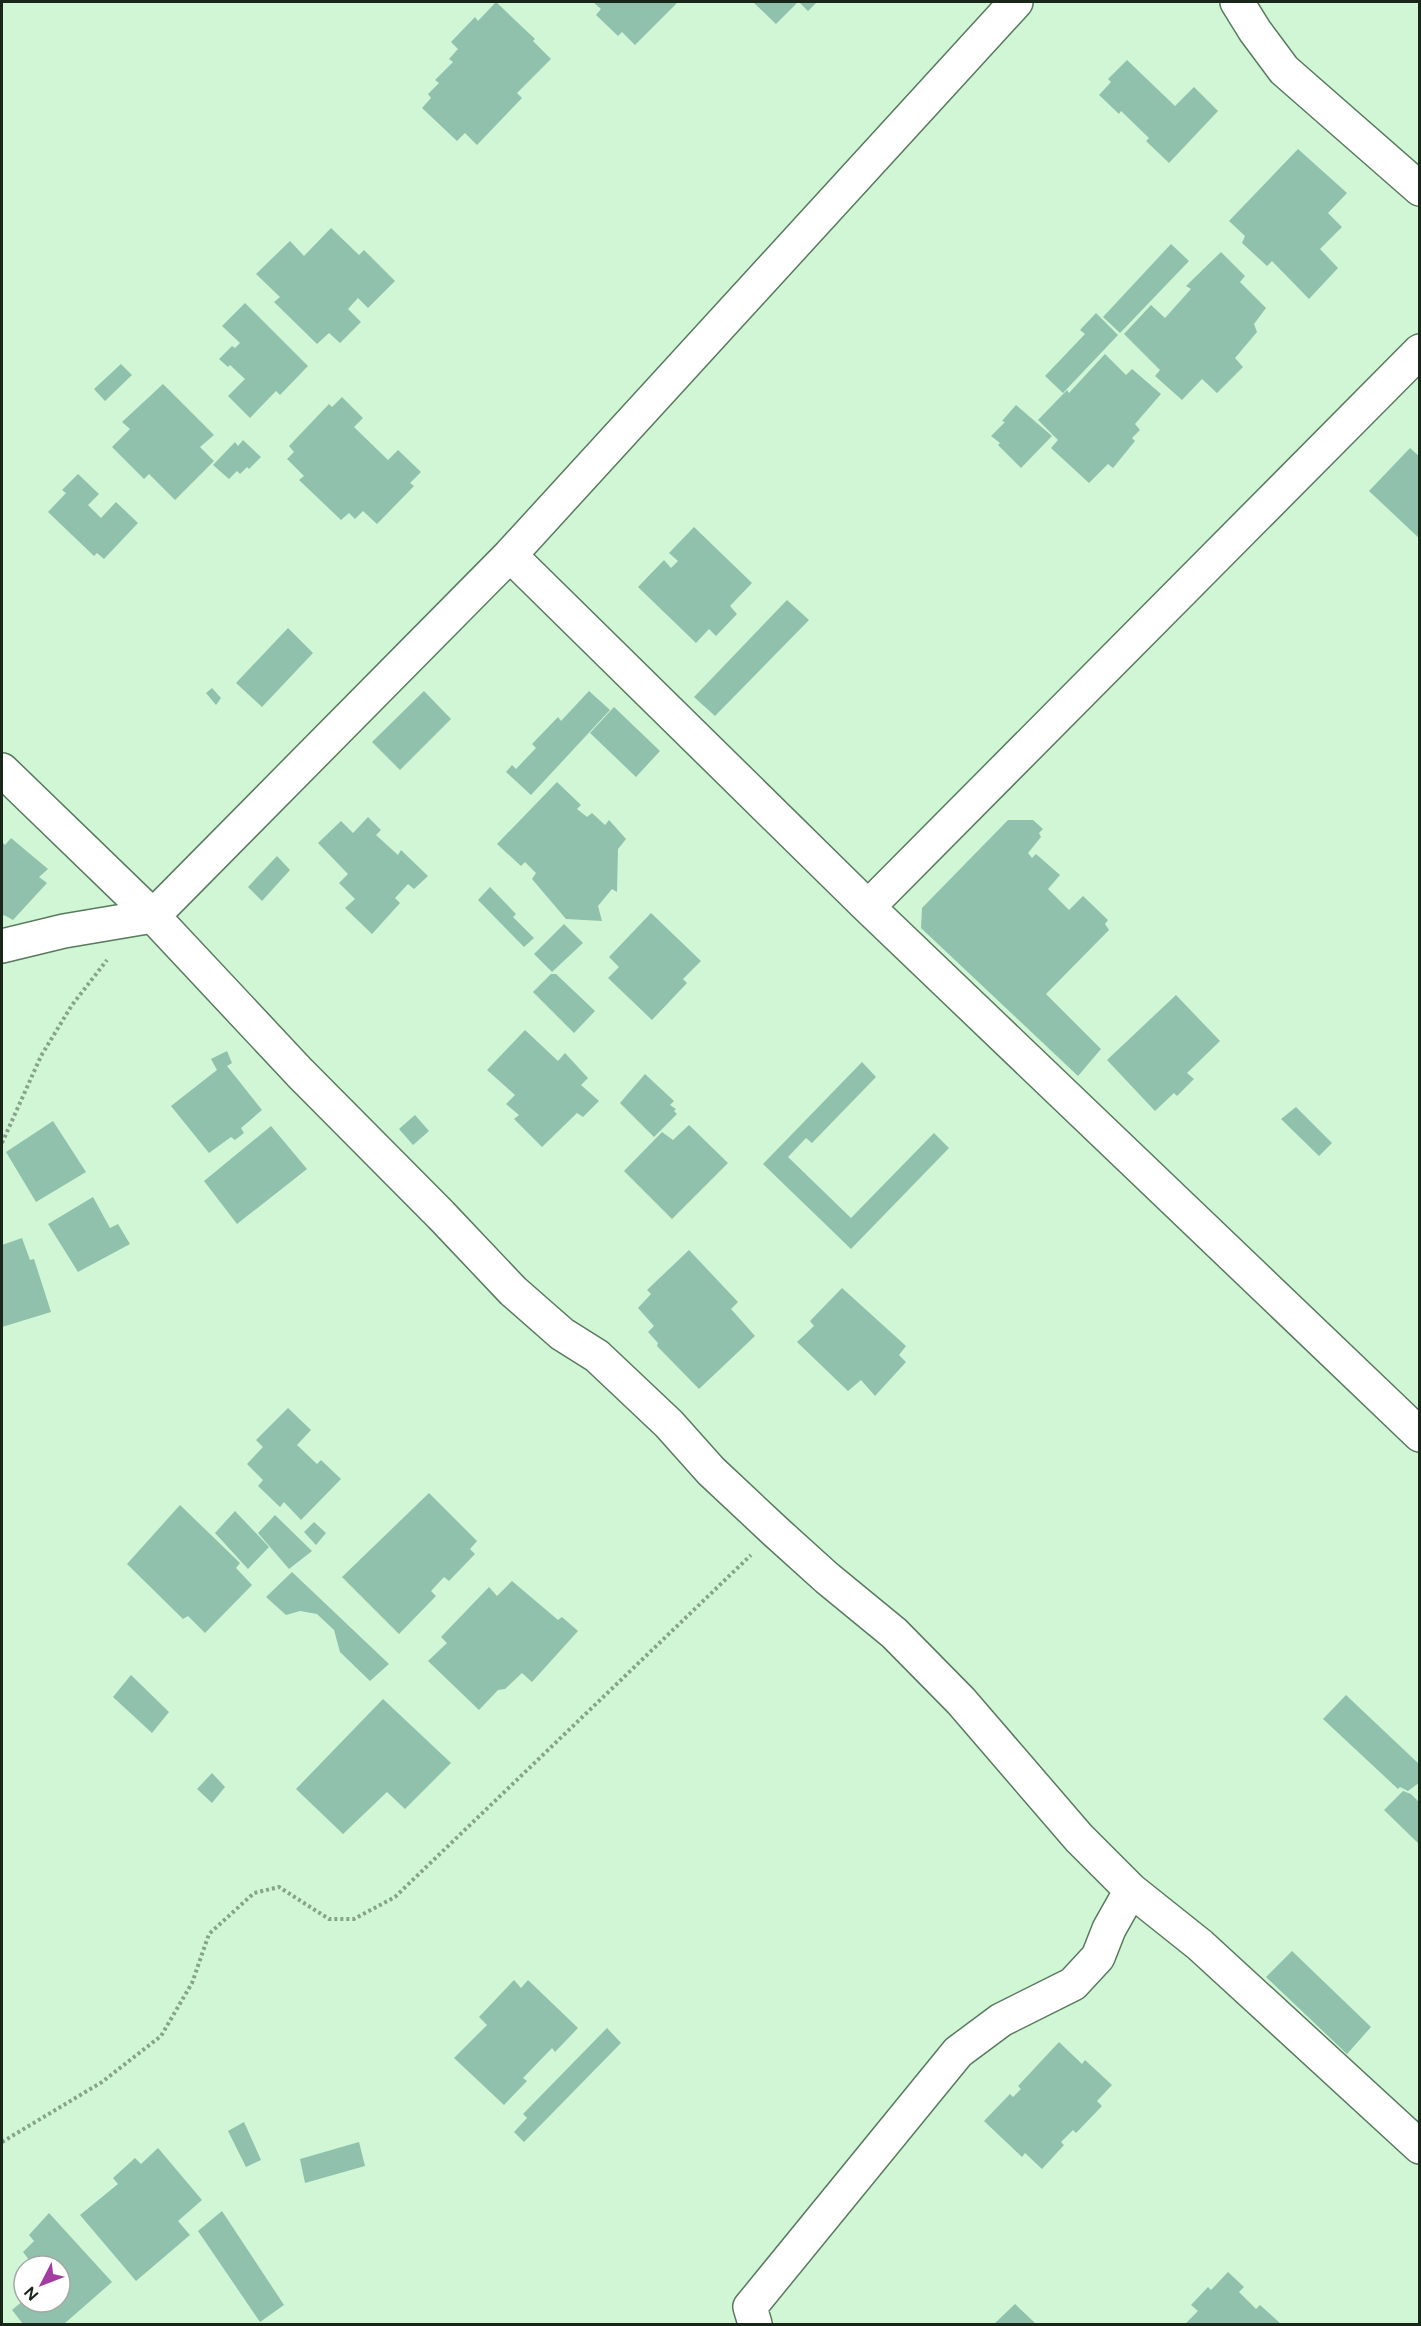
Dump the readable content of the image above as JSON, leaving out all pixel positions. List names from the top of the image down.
{
  "north": "bottom left"
}
